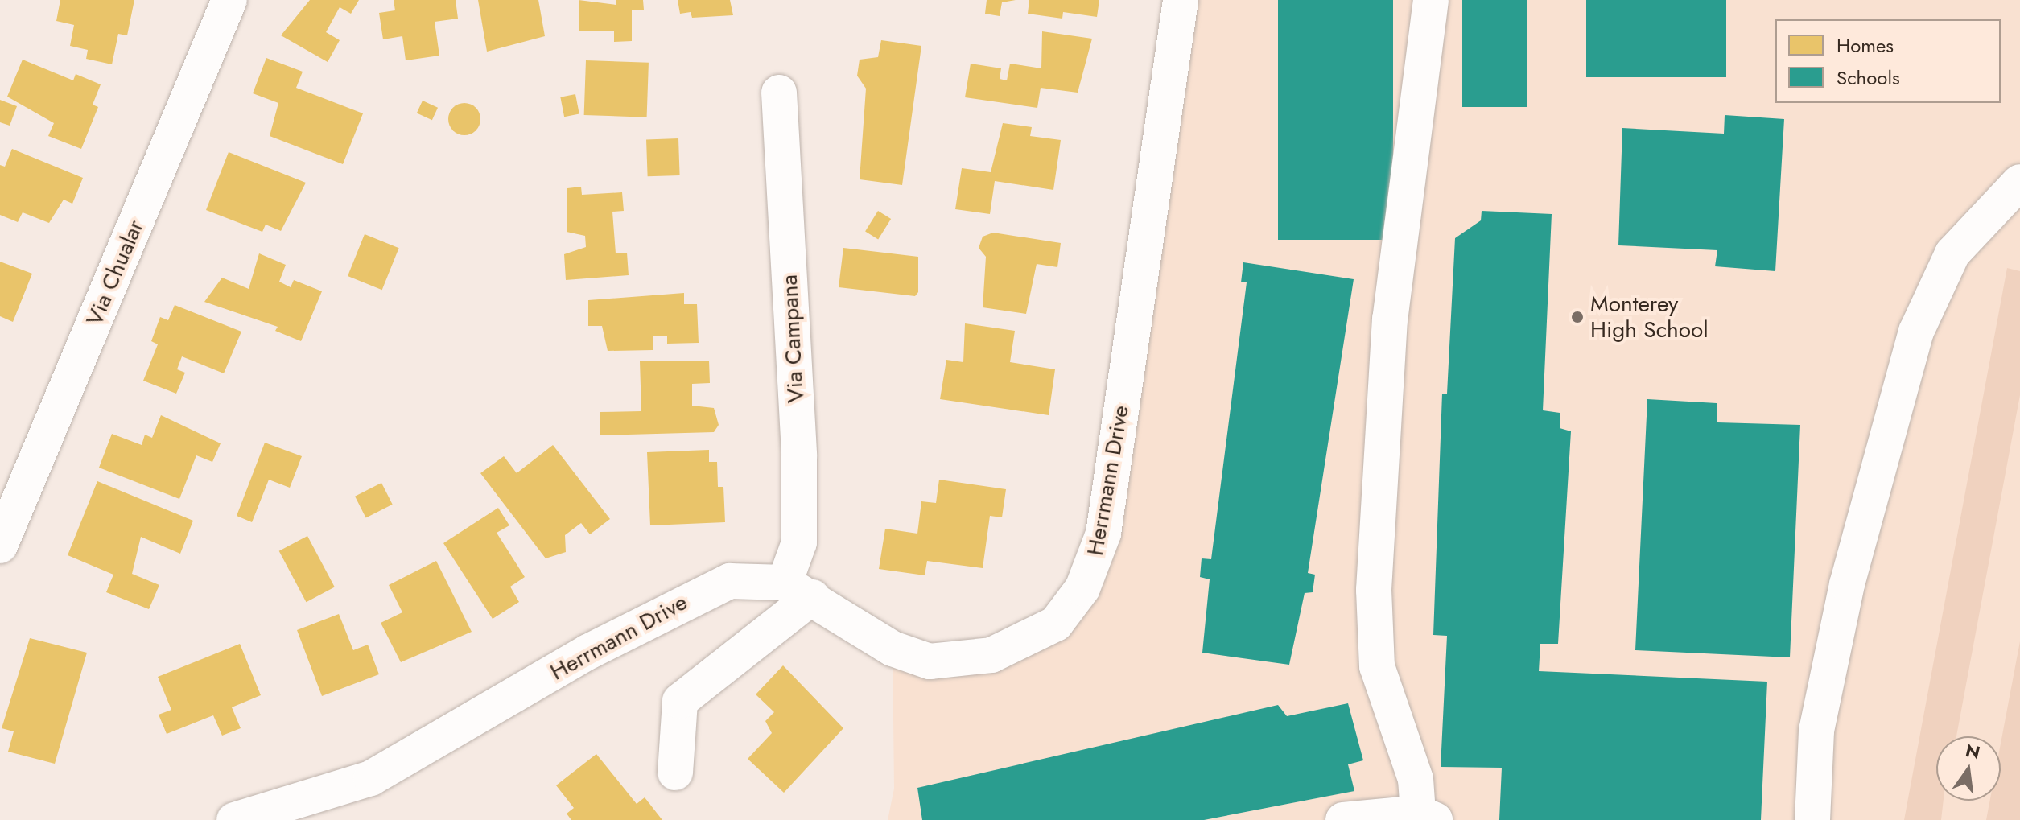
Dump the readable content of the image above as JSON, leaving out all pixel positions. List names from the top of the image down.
{
  "streets": {
    "street": ["Via Chualar", "Via Campana", "Herrmann Drive"]
  },
  "crossings": [
    ["Via Campana", "Herrmann Drive"]
  ],
  "places": ["Monterey High School"],
  "legend": ["Homes", "Schools"],
  "north": "top"
}
